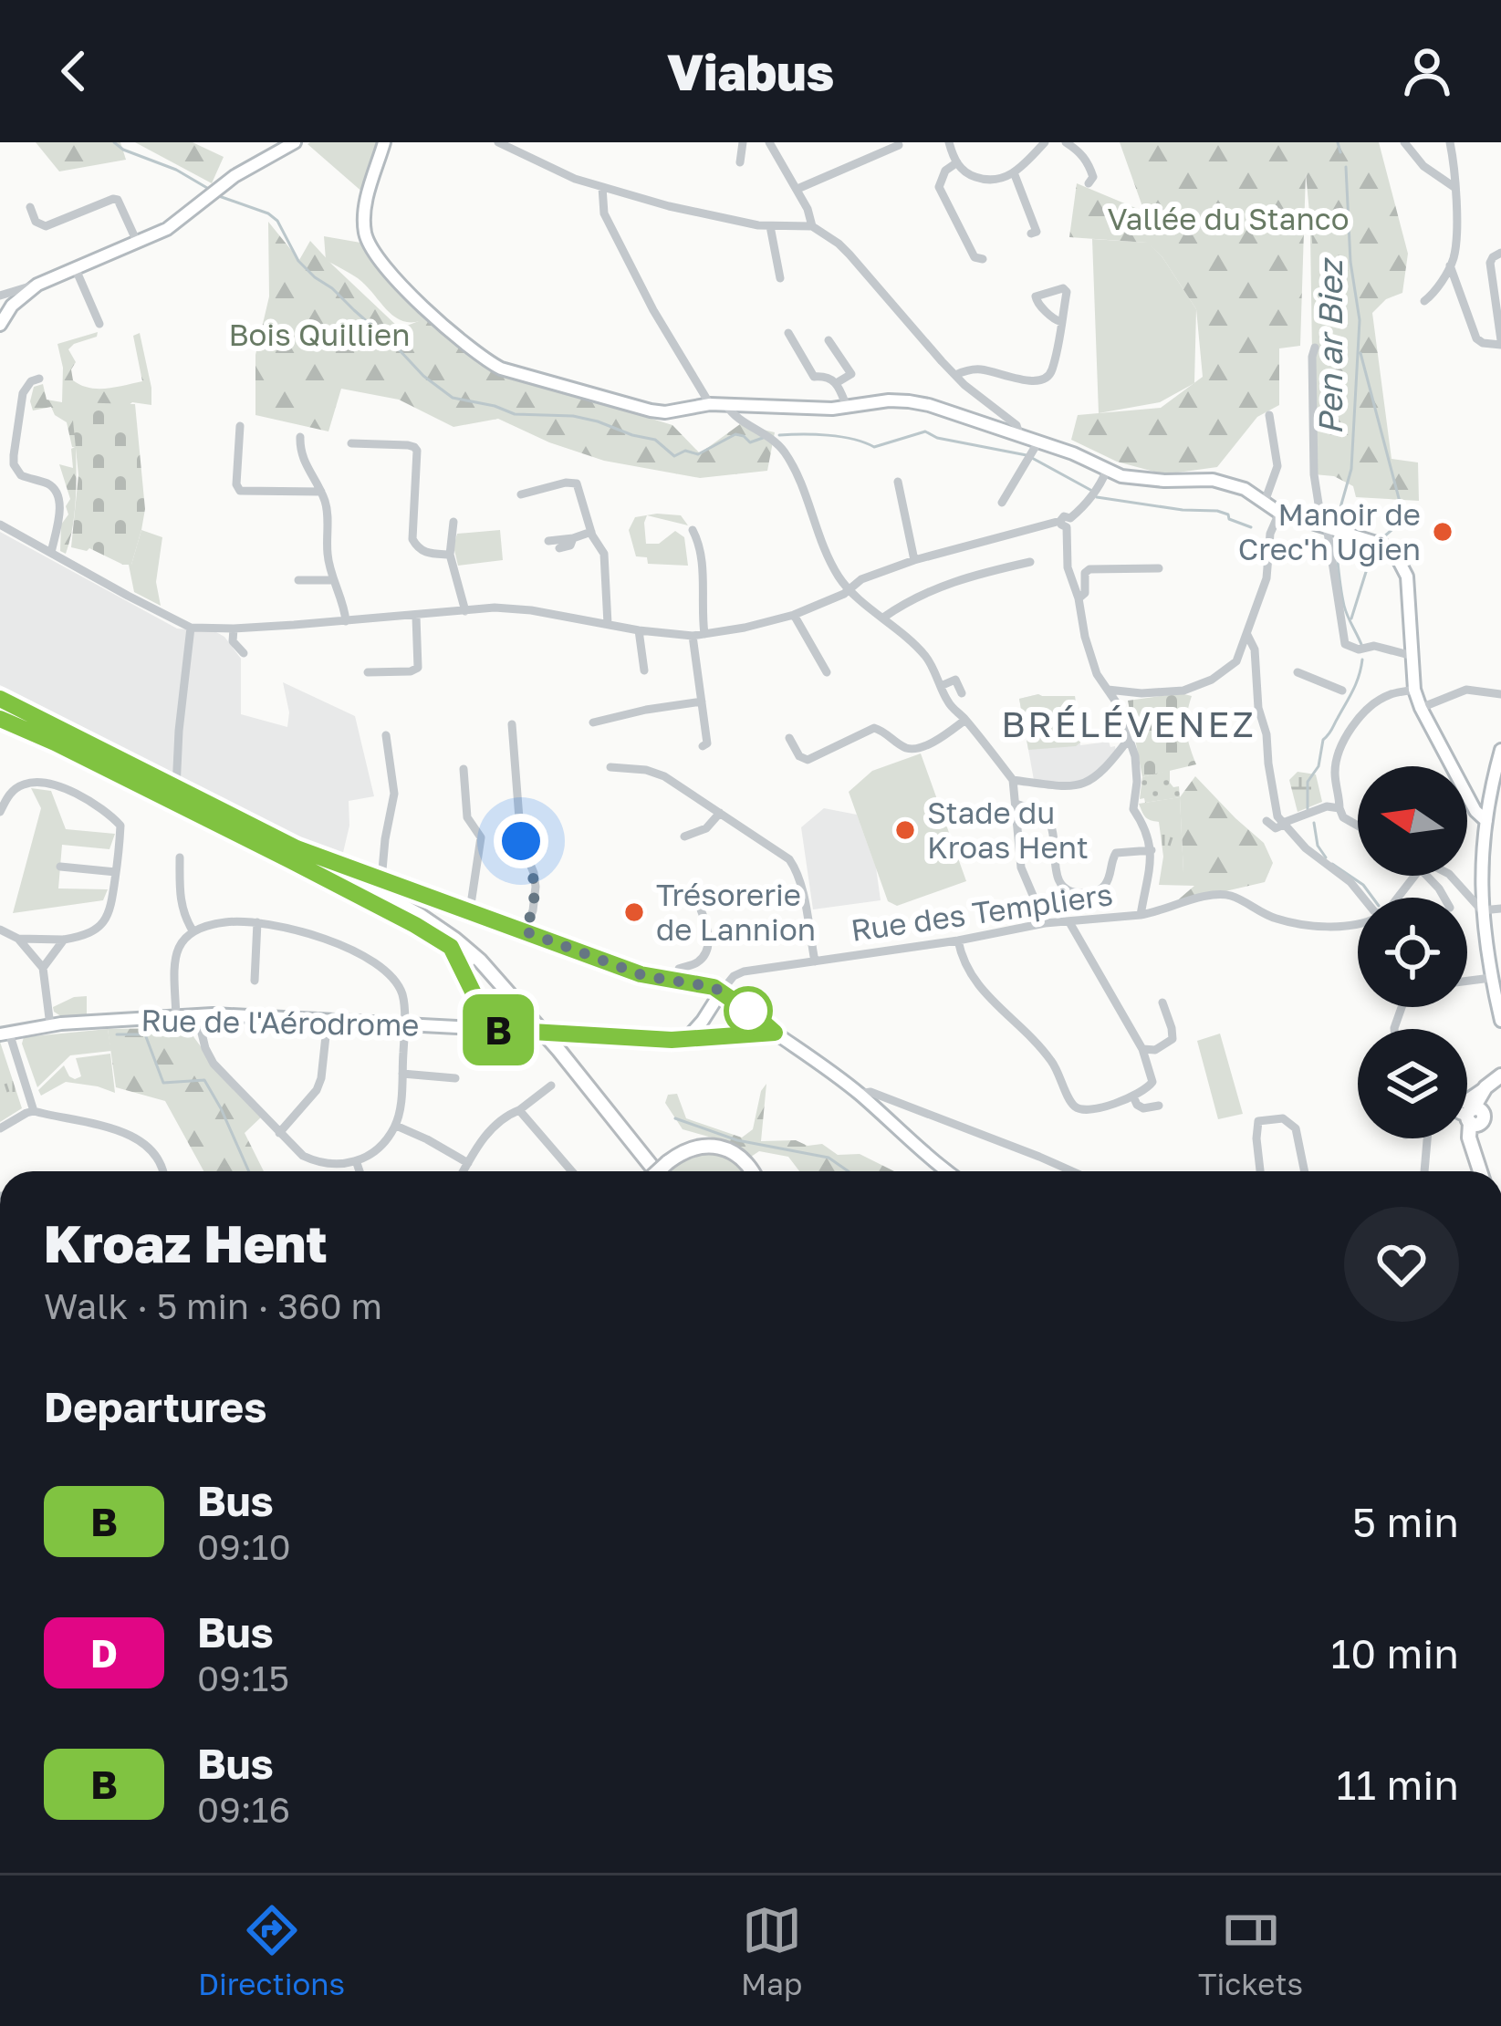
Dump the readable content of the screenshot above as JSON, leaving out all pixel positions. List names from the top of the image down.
{
  "streets": {
    "street": ["Rue des Templiers", "Rue de l'Aérodrome"]
  },
  "districts": ["BRÉLÉVENEZ"],
  "water": ["Pen ar Biez"],
  "parks": ["Vallée du Stanco", "Bois Quillien"],
  "places": ["Manoir de Crec'h Ugien", "Stade du Kroas Hent", "Trésorerie de Lannion"],
  "lines": ["bus line B"],
  "north": "left",
  "page": {
    "header": "Viabus",
    "on_map": "B",
    "heading": [
      ["Kroaz Hent", "Walk · 5 min · 360 m"],
      "Departures"
    ],
    "list": [
      {
        "mark": "B",
        "name": "Bus",
        "note": "09:10",
        "value": "5 min"
      },
      {
        "mark": "D",
        "name": "Bus",
        "note": "09:15",
        "value": "10 min"
      },
      {
        "mark": "B",
        "name": "Bus",
        "note": "09:16",
        "value": "11 min"
      }
    ],
    "tabs": ["Directions", "Map", "Tickets"]
  }
}
